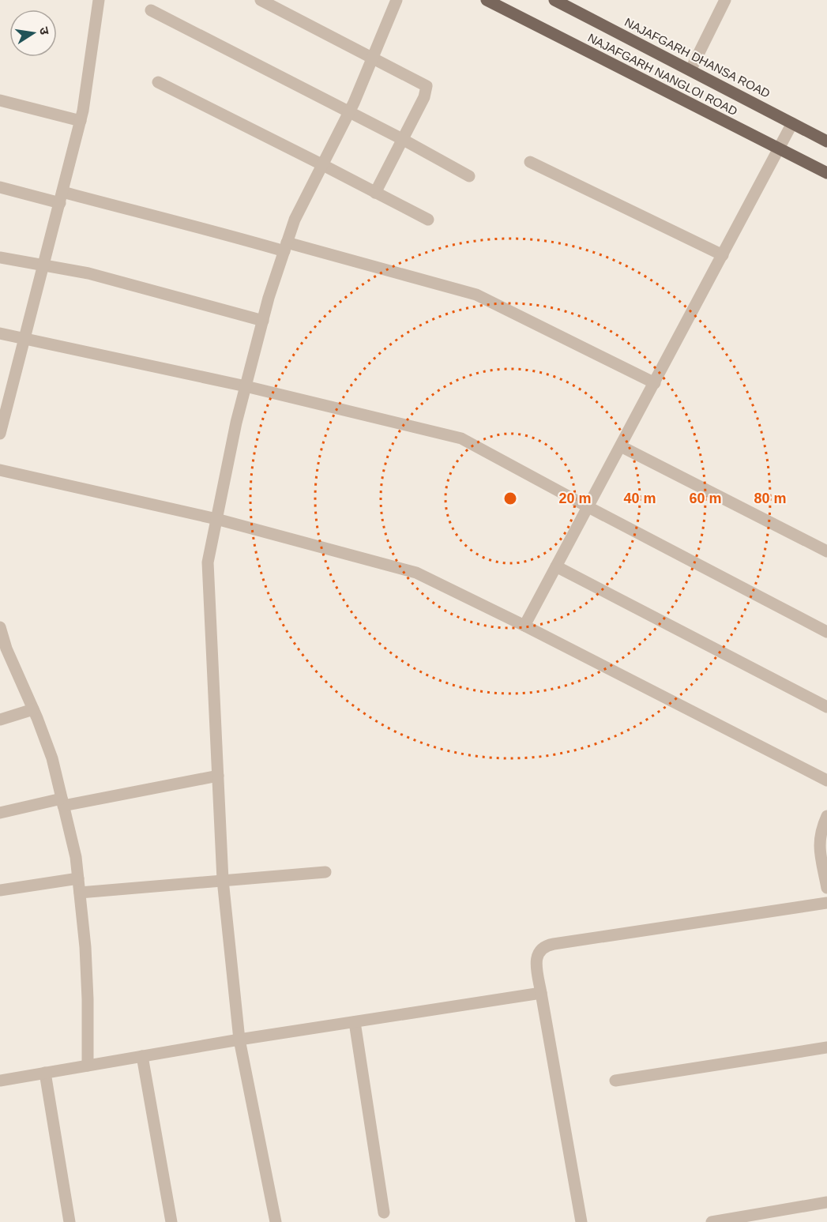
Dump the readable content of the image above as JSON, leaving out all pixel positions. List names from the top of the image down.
{
  "streets": {
    "main road": ["NAJAFGARH DHANSA ROAD", "NAJAFGARH NANGLOI ROAD"]
  },
  "north": "right",
  "rings": [
    "20 m",
    "40 m",
    "60 m",
    "80 m"
  ]
}
